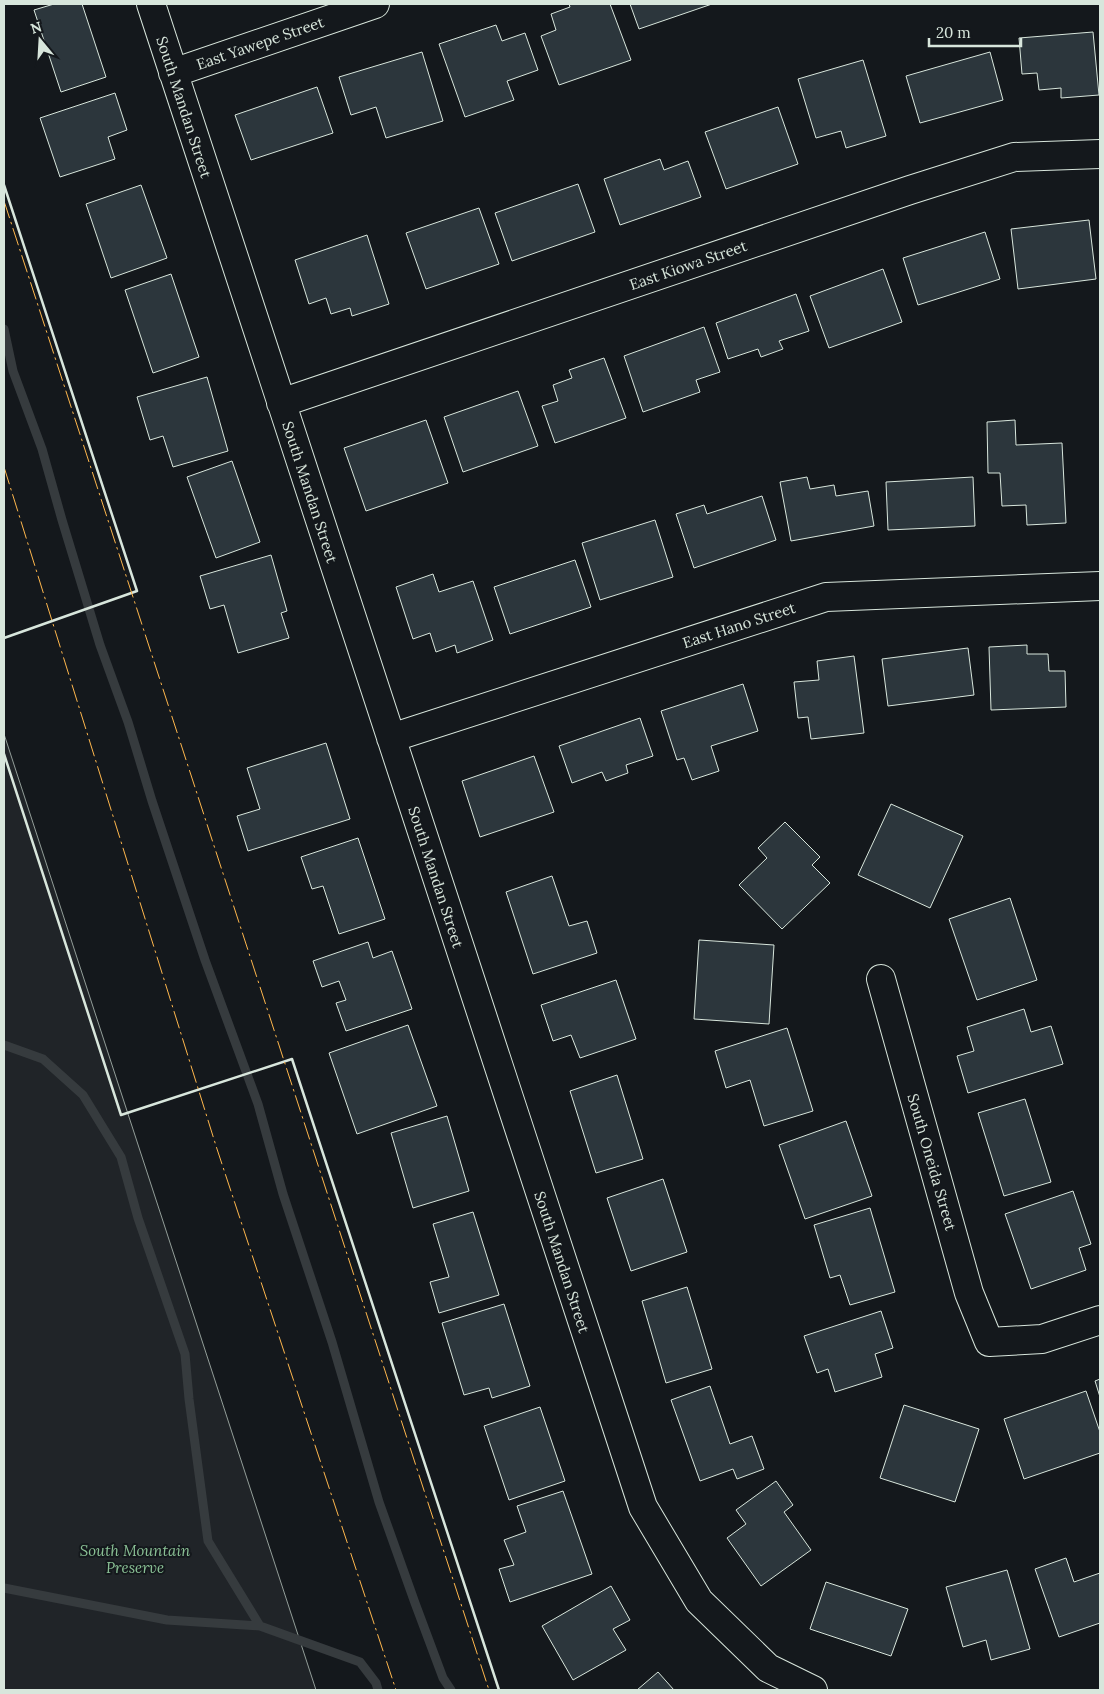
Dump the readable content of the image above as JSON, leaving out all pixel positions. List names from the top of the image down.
{
  "streets": {
    "street": [
      "East Yawepe Street",
      "South Mandan Street",
      "East Kiowa Street",
      "East Hano Street",
      "South Oneida Street"
    ]
  },
  "crossings": [
    ["East Yawepe Street", "South Mandan Street"],
    ["South Mandan Street", "East Kiowa Street"],
    ["South Mandan Street", "East Hano Street"]
  ],
  "parks": ["South Mountain Preserve"],
  "scale_bar": "20 m",
  "north": "top"
}
